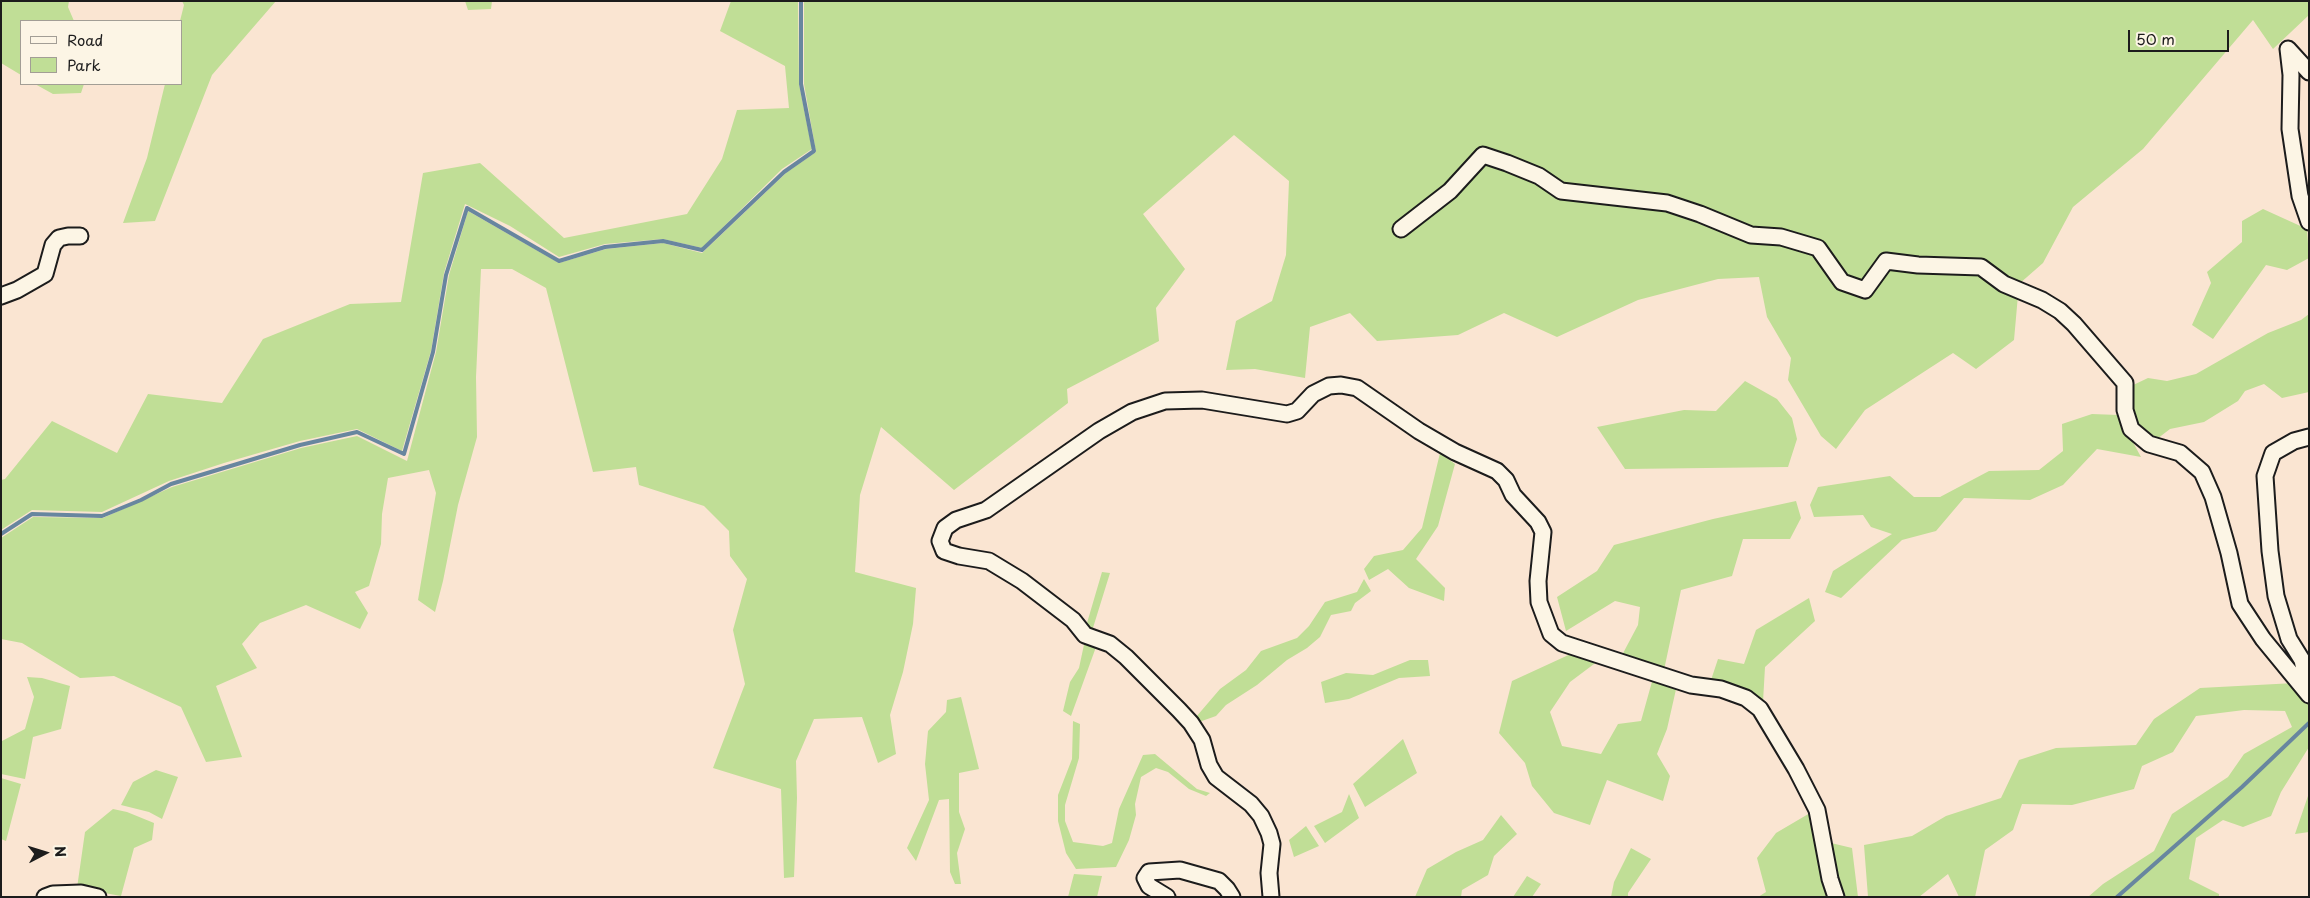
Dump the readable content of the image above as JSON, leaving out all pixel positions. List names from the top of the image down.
{
  "legend": ["Road", "Park"],
  "scale_bar": "50 m",
  "north": "right"
}
